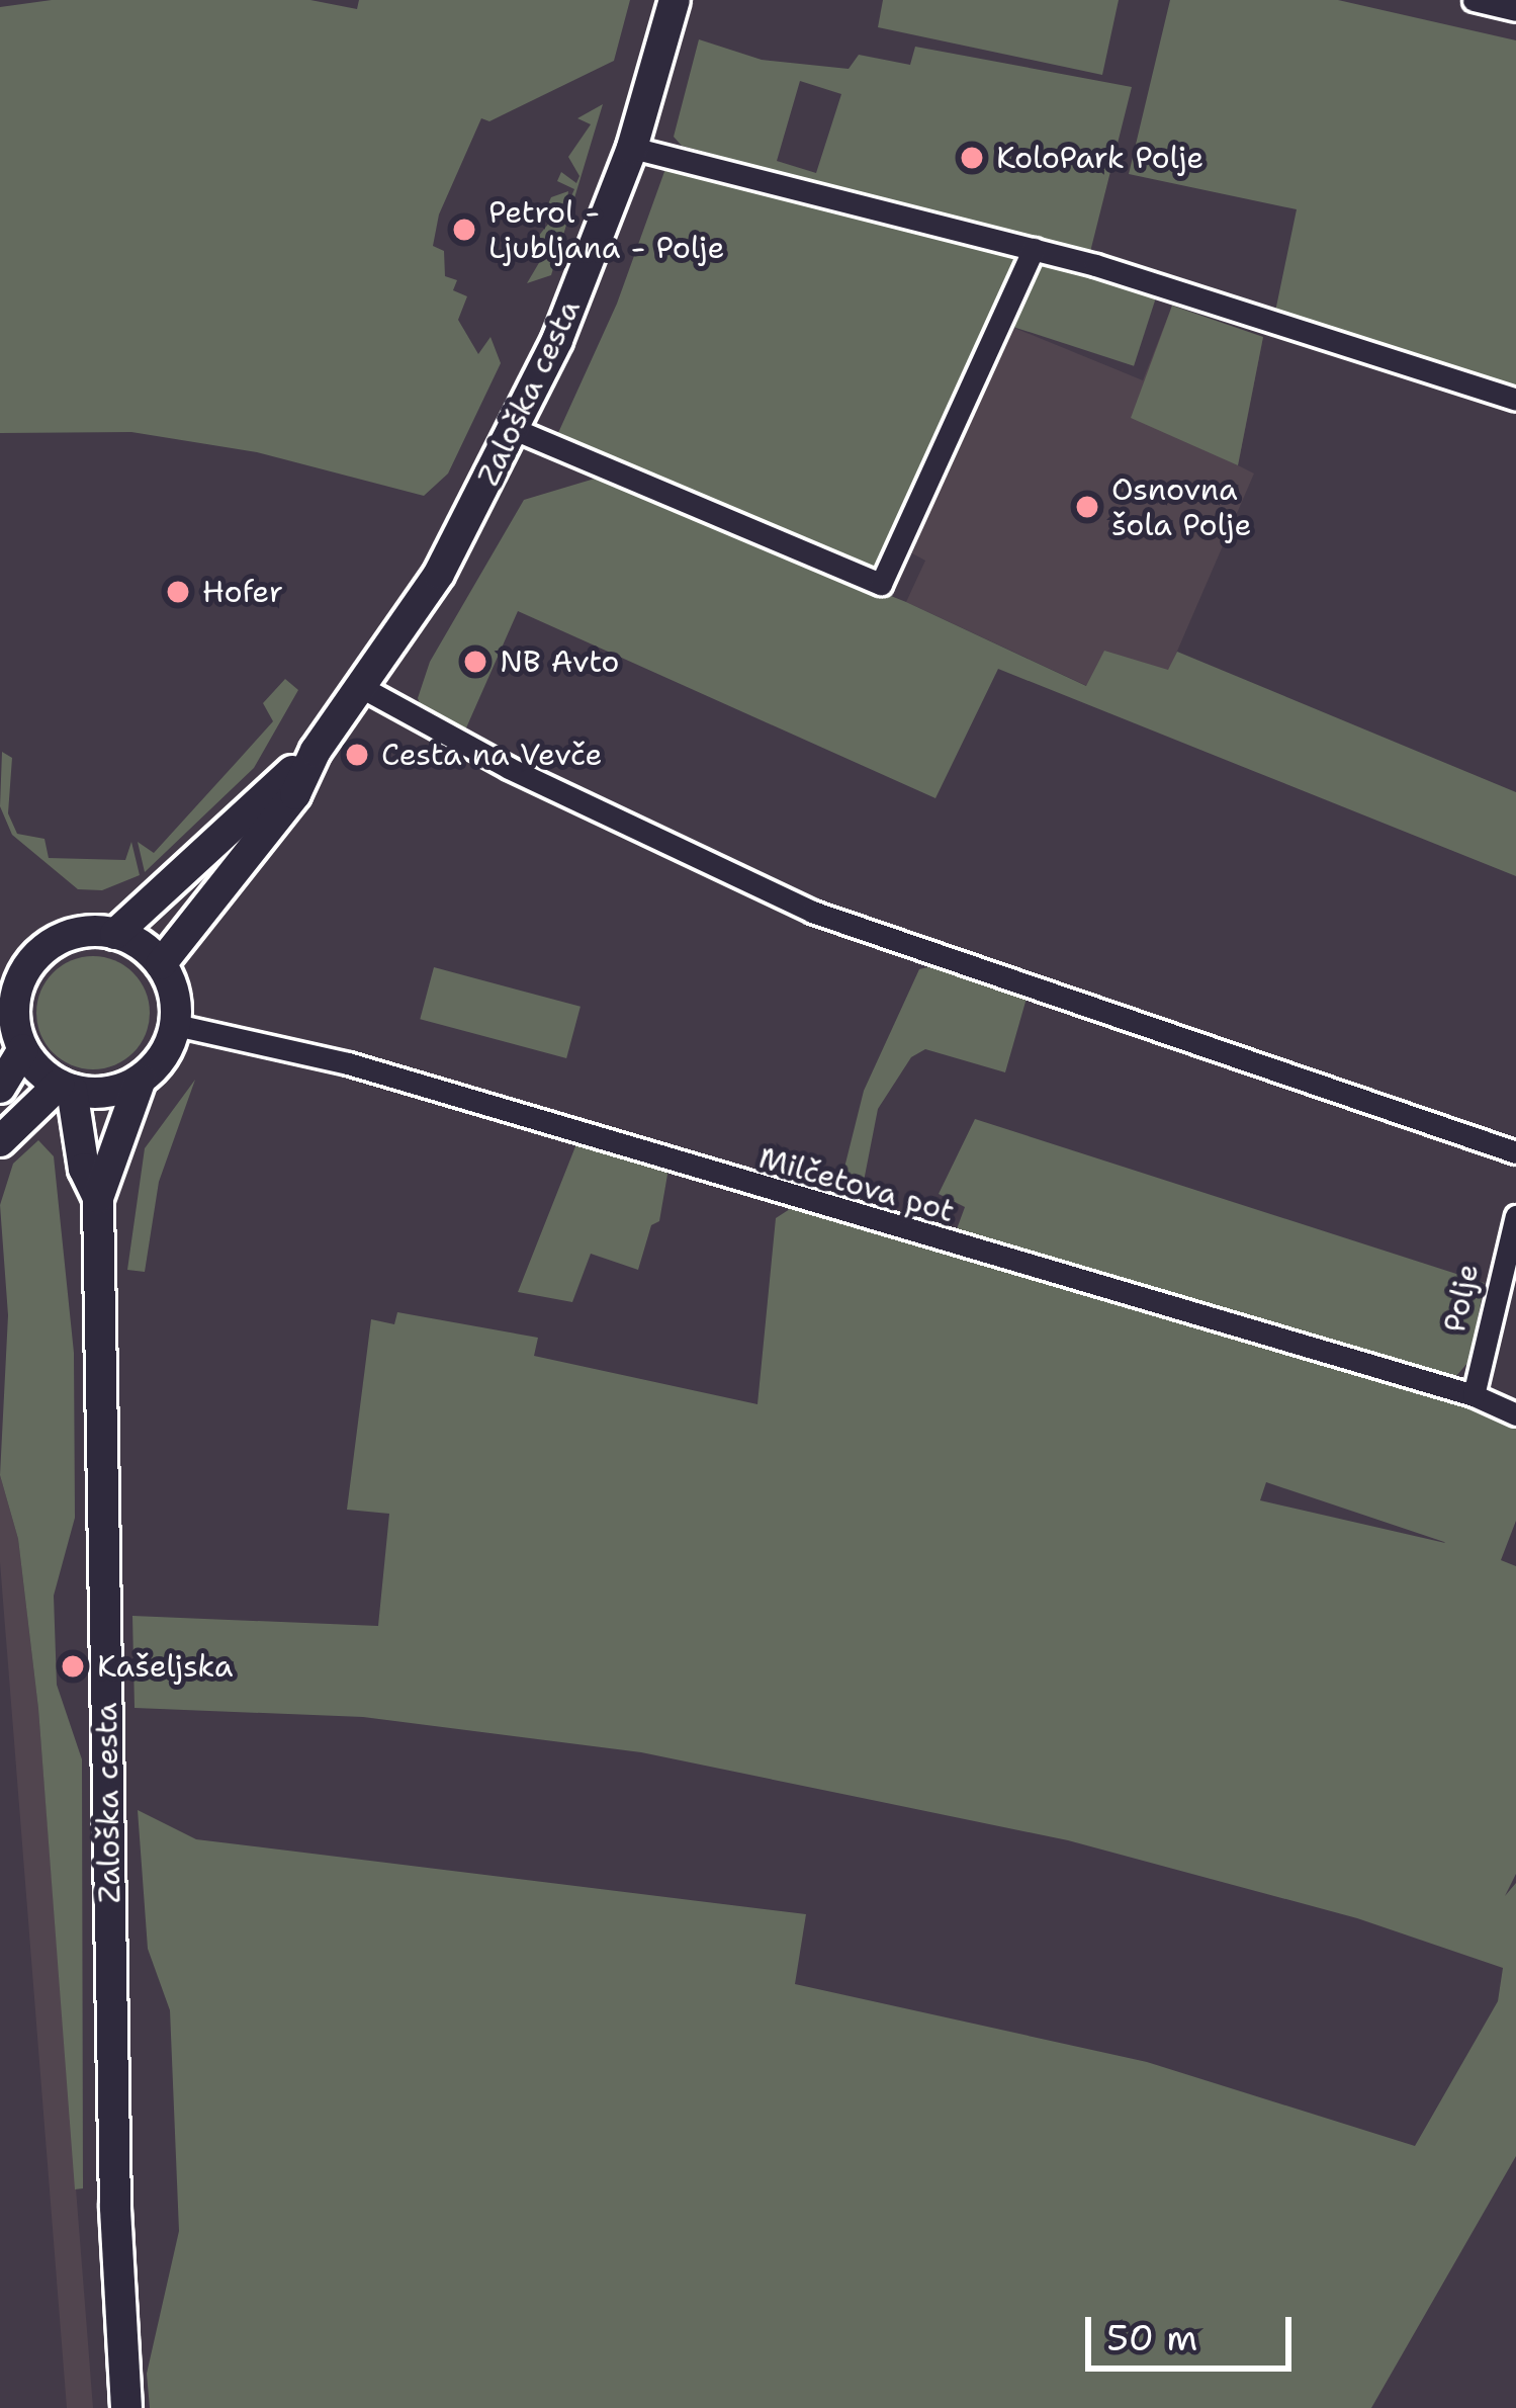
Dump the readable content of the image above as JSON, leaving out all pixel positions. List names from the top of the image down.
{
  "streets": {
    "main road": ["Zaloška cesta"],
    "street": ["Milčetova pot", "Polje"]
  },
  "crossings": [
    ["Zaloška cesta", "Milčetova pot"],
    ["Milčetova pot", "Polje"]
  ],
  "places": [
    "KoloPark Polje",
    "Petrol - Ljubljana - Polje",
    "Osnovna šola Polje",
    "Hofer",
    "NB Avto",
    "Cesta na Vevče",
    "Kašeljska"
  ],
  "scale_bar": "50 m"
}
